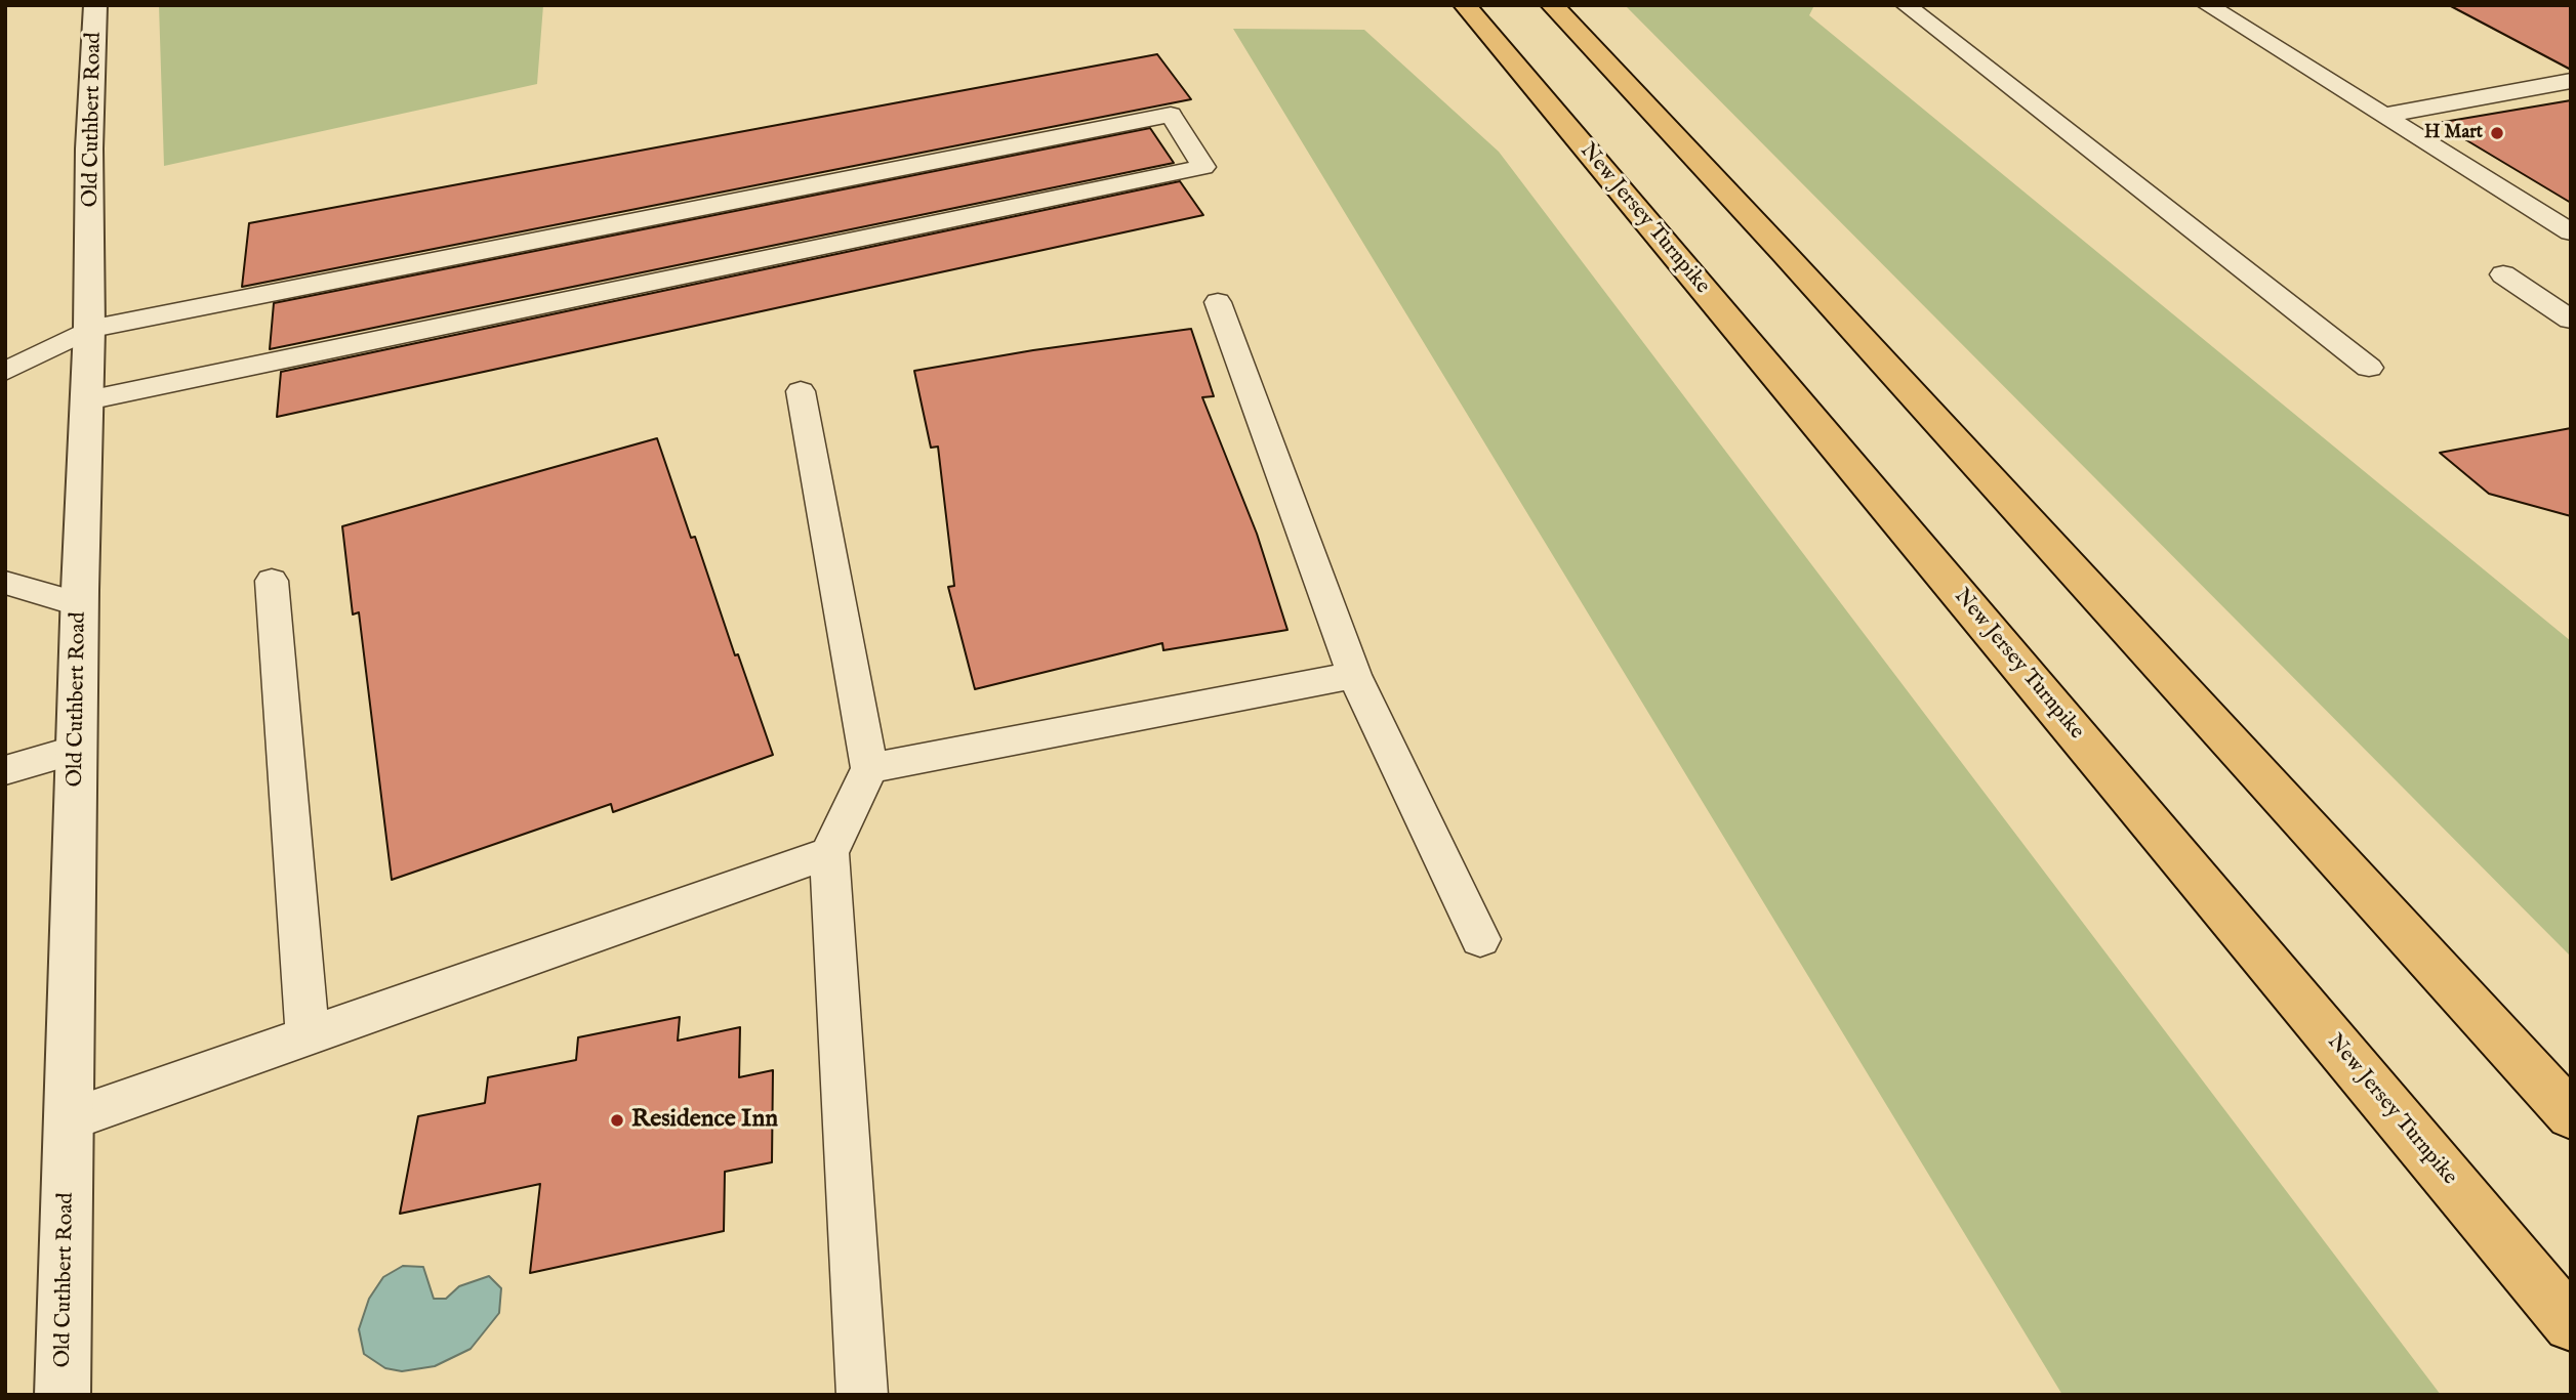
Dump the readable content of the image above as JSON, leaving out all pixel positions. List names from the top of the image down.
{
  "streets": {
    "highway": ["New Jersey Turnpike"],
    "street": ["Old Cuthbert Road"]
  },
  "places": ["H Mart", "Residence Inn"]
}
